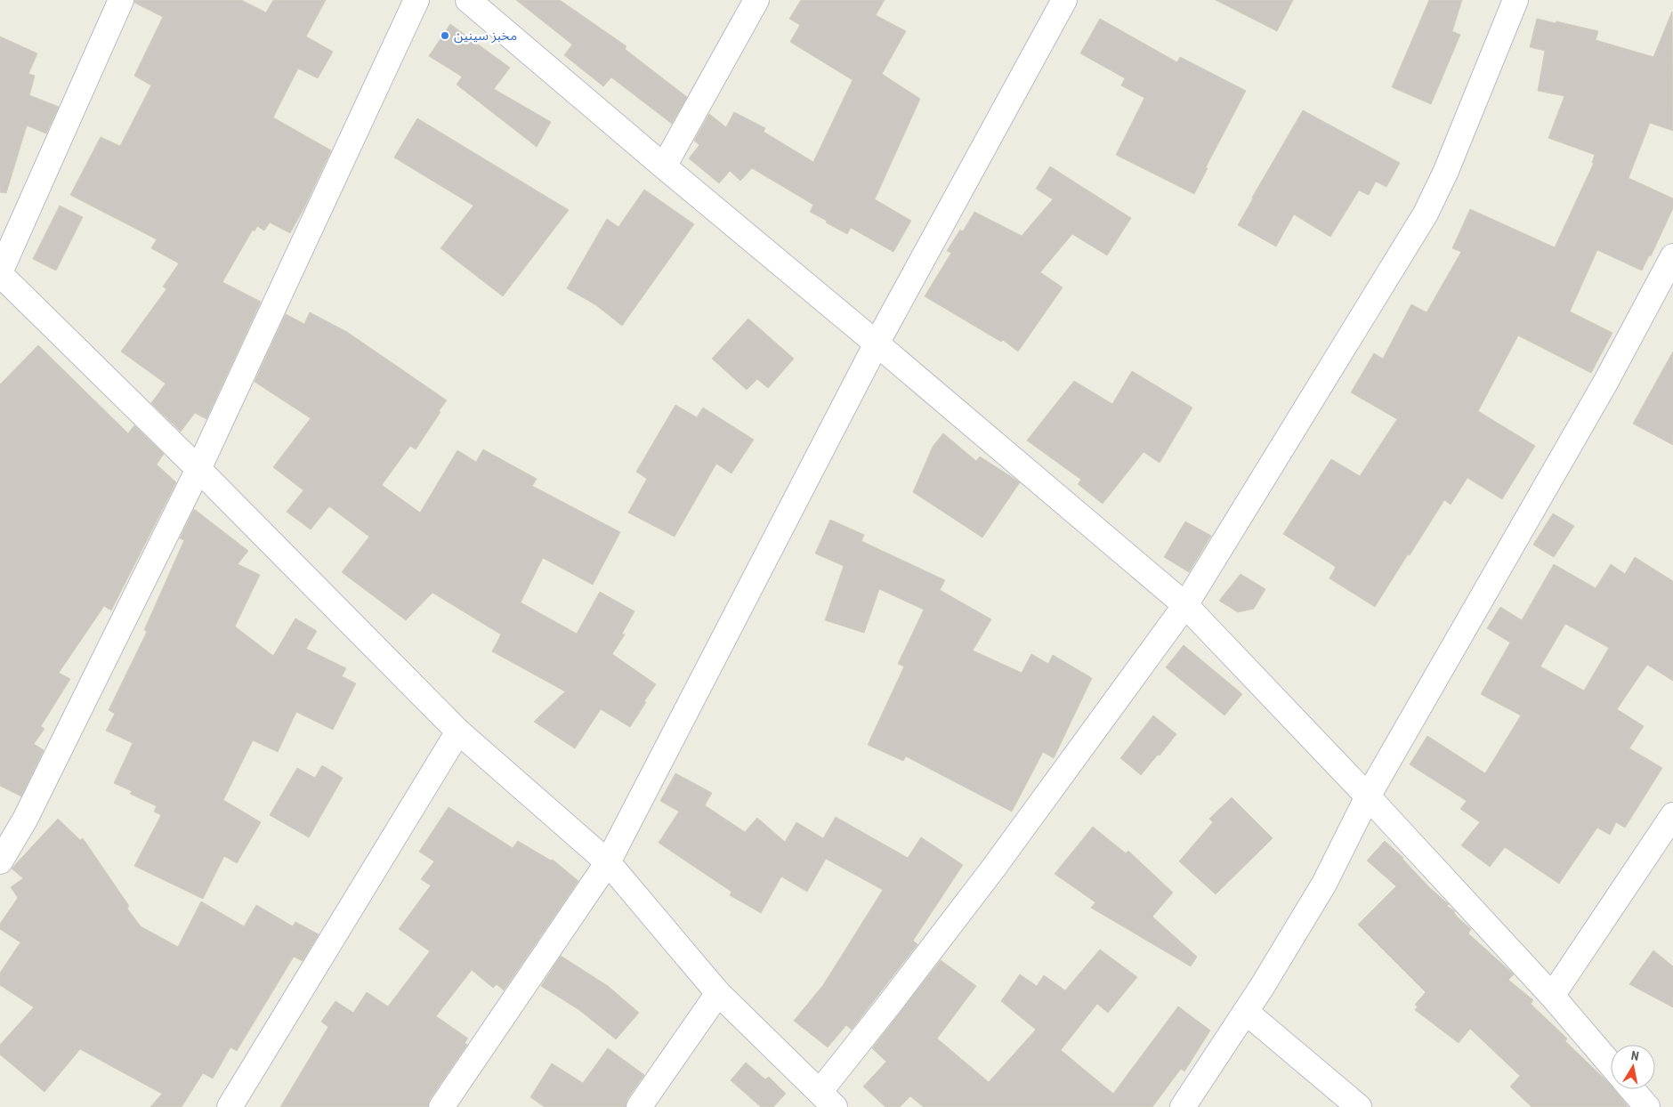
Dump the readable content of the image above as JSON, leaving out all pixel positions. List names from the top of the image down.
{
  "places": ["مخبز سينين"],
  "north": "top"
}
